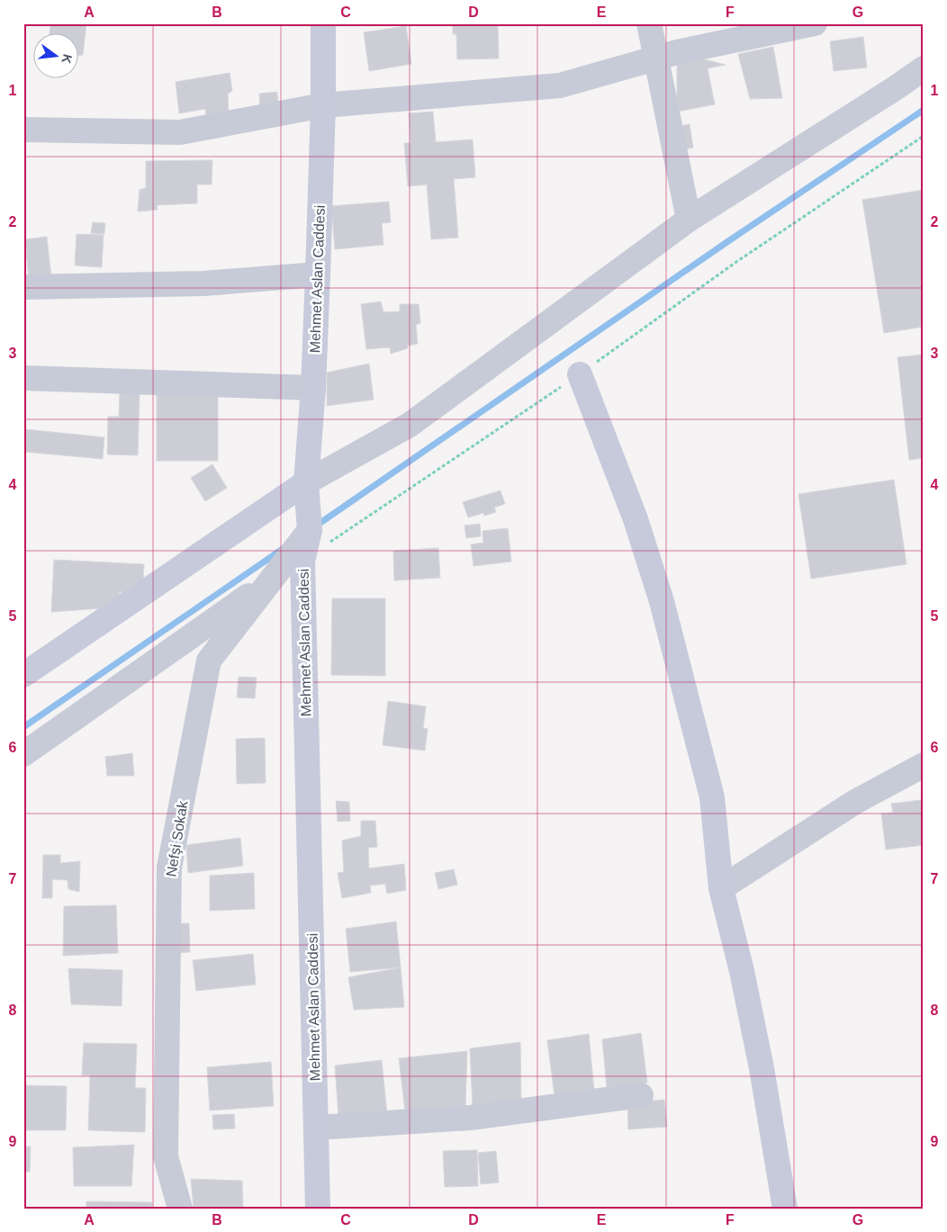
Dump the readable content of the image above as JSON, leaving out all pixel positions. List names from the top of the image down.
{
  "streets": {
    "street": ["Mehmet Aslan Caddesi", "Nefşi Sokak"]
  },
  "crossings": [
    ["Mehmet Aslan Caddesi", "Nefşi Sokak"]
  ],
  "north": "right",
  "grid": {
    "columns": [
      "A",
      "B",
      "C",
      "D",
      "E",
      "F",
      "G"
    ],
    "rows": [
      "1",
      "2",
      "3",
      "4",
      "5",
      "6",
      "7",
      "8",
      "9"
    ]
  }
}
